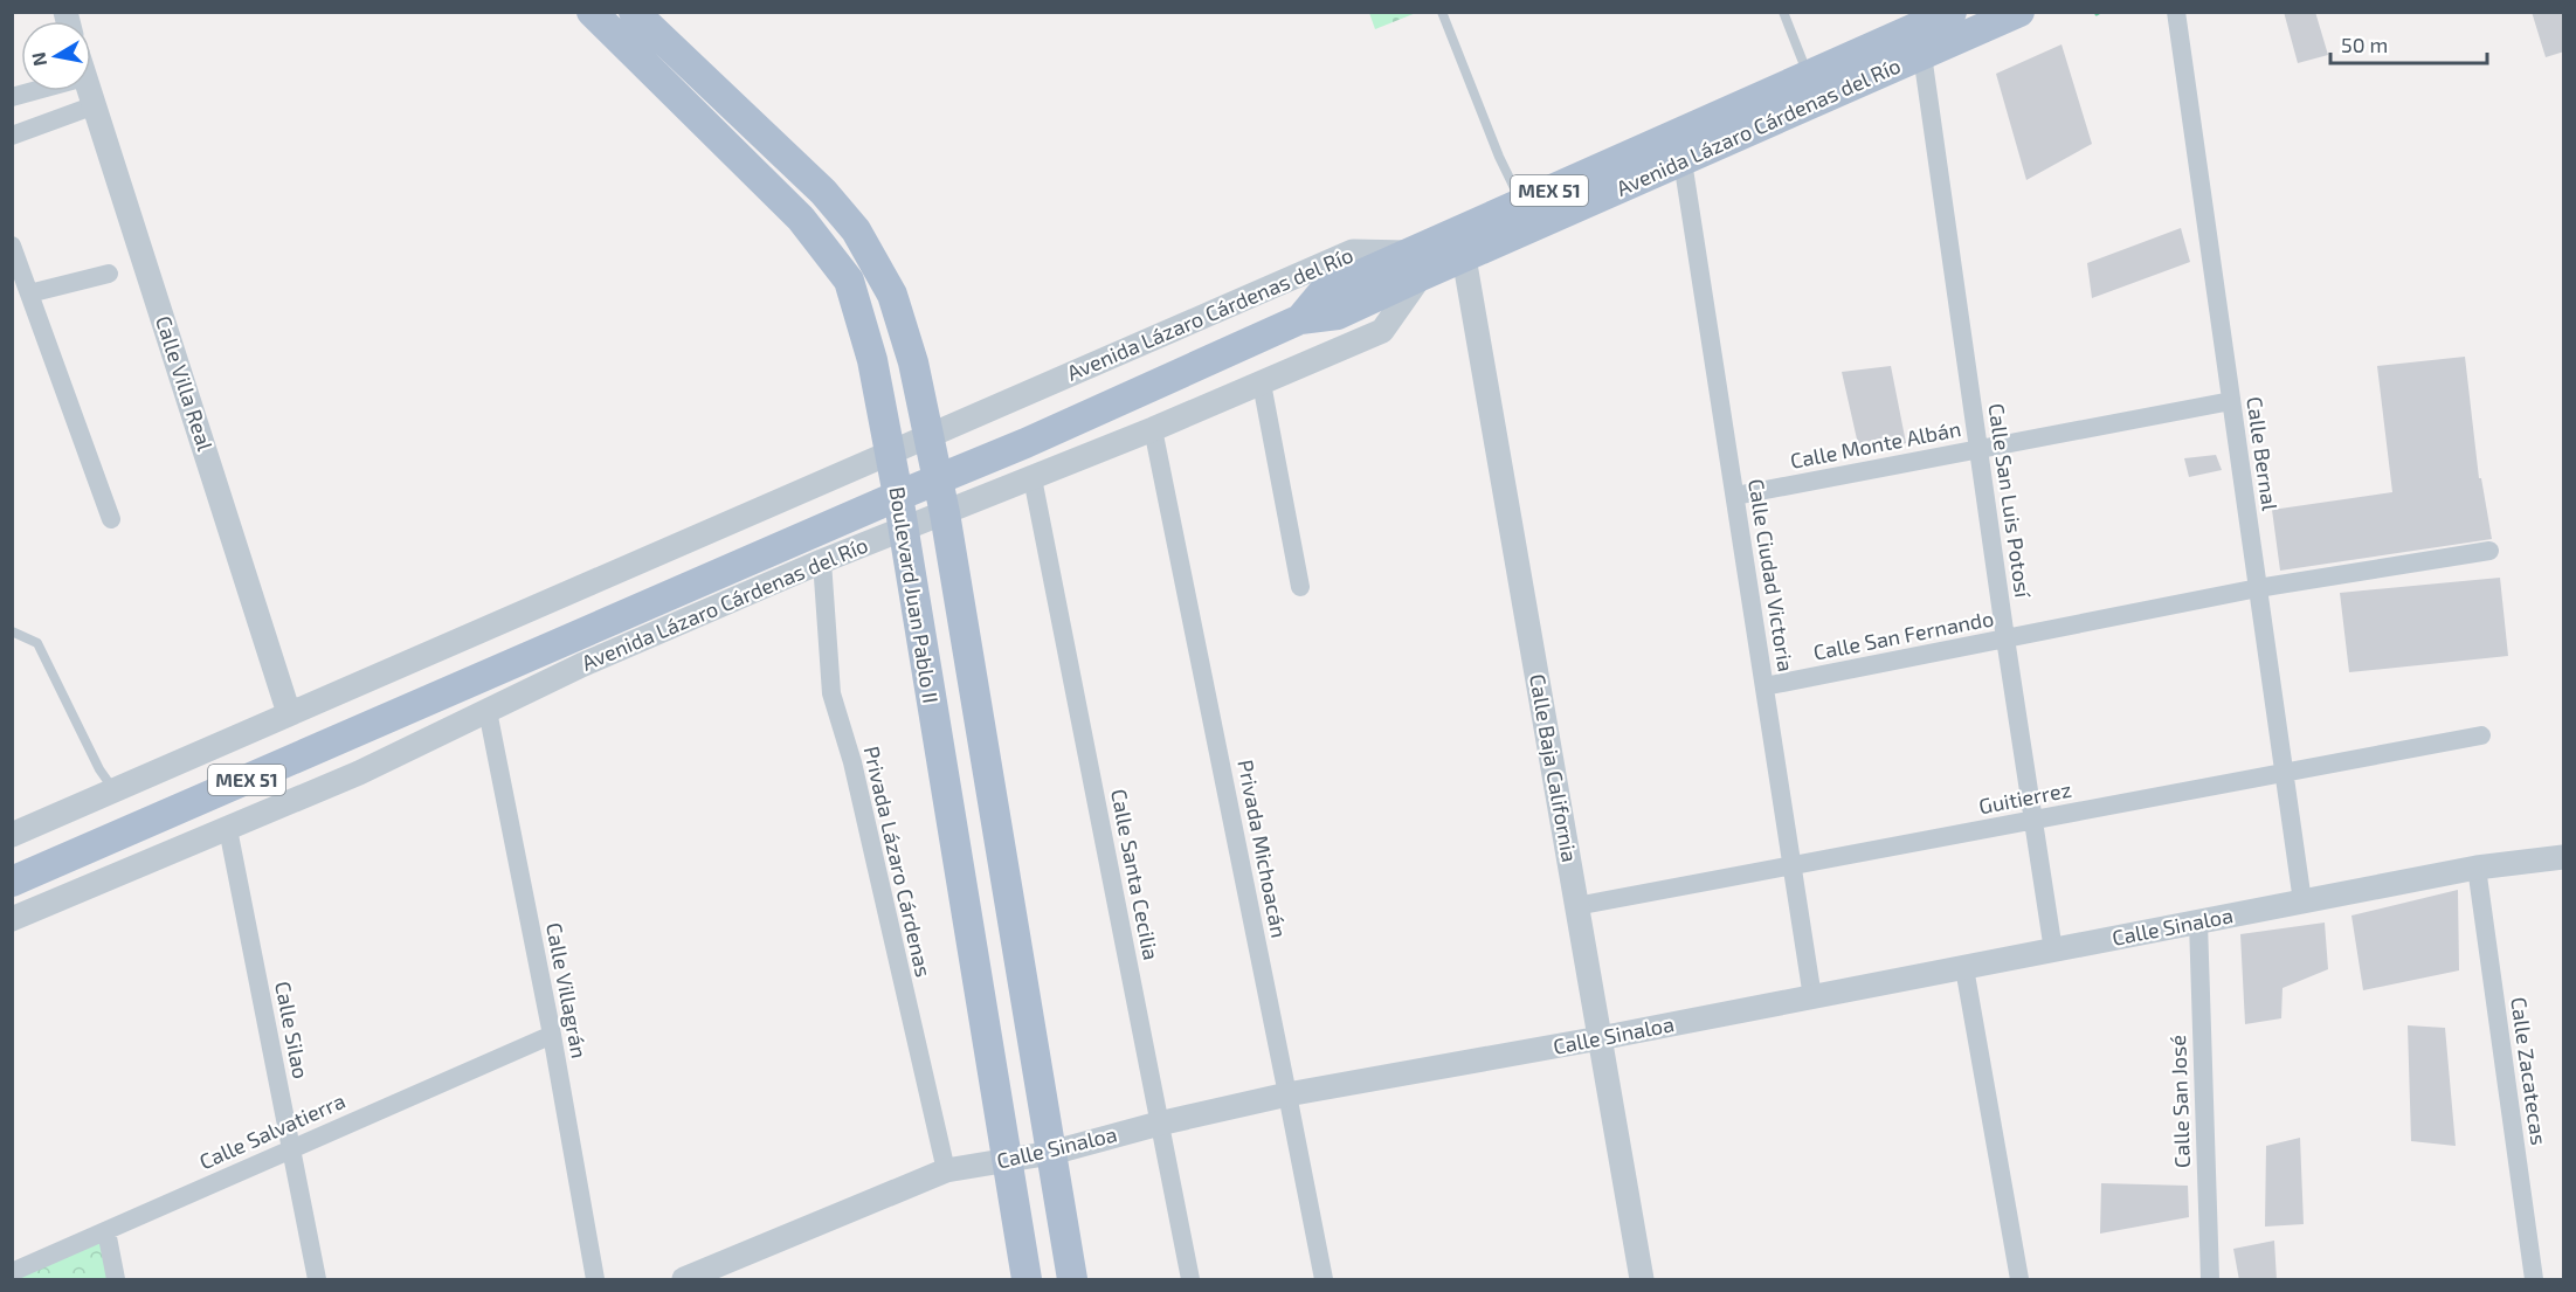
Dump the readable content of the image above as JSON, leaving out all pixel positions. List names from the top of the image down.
{
  "streets": {
    "main road": ["Avenida Lázaro Cárdenas del Río", "MEX 51", "Boulevard Juan Pablo II"],
    "street": [
      "Calle Villa Real",
      "Calle Monte Albán",
      "Calle Bernal",
      "Calle San Luis Potosí",
      "Calle Ciudad Victoria",
      "Calle San Fernando",
      "Calle Baja California",
      "Guitierrez",
      "Privada Michoacán",
      "Privada Lázaro Cárdenas",
      "Calle Santa Cecilia",
      "Calle Sinaloa",
      "Calle Villagrán",
      "Calle Silao",
      "Calle Zacatecas",
      "Calle San José",
      "Calle Salvatierra"
    ]
  },
  "crossings": [
    ["Avenida Lázaro Cárdenas del Río", "Calle Villa Real"],
    ["Avenida Lázaro Cárdenas del Río", "Calle San Luis Potosí"],
    ["Avenida Lázaro Cárdenas del Río", "Calle Ciudad Victoria"],
    ["Avenida Lázaro Cárdenas del Río", "Boulevard Juan Pablo II"],
    ["Avenida Lázaro Cárdenas del Río", "Calle Baja California"],
    ["Avenida Lázaro Cárdenas del Río", "Privada Michoacán"],
    ["Avenida Lázaro Cárdenas del Río", "Privada Lázaro Cárdenas"],
    ["Avenida Lázaro Cárdenas del Río", "Calle Santa Cecilia"],
    ["Avenida Lázaro Cárdenas del Río", "Calle Villagrán"],
    ["Avenida Lázaro Cárdenas del Río", "Calle Silao"],
    ["Calle Monte Albán", "Calle Bernal"],
    ["Calle Monte Albán", "Calle San Luis Potosí"],
    ["Calle Monte Albán", "Calle Ciudad Victoria"],
    ["Calle Bernal", "Calle San Fernando"],
    ["Calle Bernal", "Guitierrez"],
    ["Calle Bernal", "Calle Sinaloa"],
    ["Calle San Luis Potosí", "Calle San Fernando"],
    ["Calle San Luis Potosí", "Guitierrez"],
    ["Calle San Luis Potosí", "Calle Sinaloa"],
    ["Calle Ciudad Victoria", "Calle San Fernando"],
    ["Calle Ciudad Victoria", "Guitierrez"],
    ["Calle Ciudad Victoria", "Calle Sinaloa"],
    ["Boulevard Juan Pablo II", "Calle Sinaloa"],
    ["Calle Baja California", "Guitierrez"],
    ["Calle Baja California", "Calle Sinaloa"],
    ["Privada Michoacán", "Calle Sinaloa"],
    ["Privada Lázaro Cárdenas", "Calle Sinaloa"],
    ["Calle Santa Cecilia", "Calle Sinaloa"],
    ["Calle Sinaloa", "Calle Zacatecas"],
    ["Calle Sinaloa", "Calle San José"],
    ["Calle Villagrán", "Calle Salvatierra"],
    ["Calle Silao", "Calle Salvatierra"]
  ],
  "scale_bar": "50 m",
  "north": "left"
}
